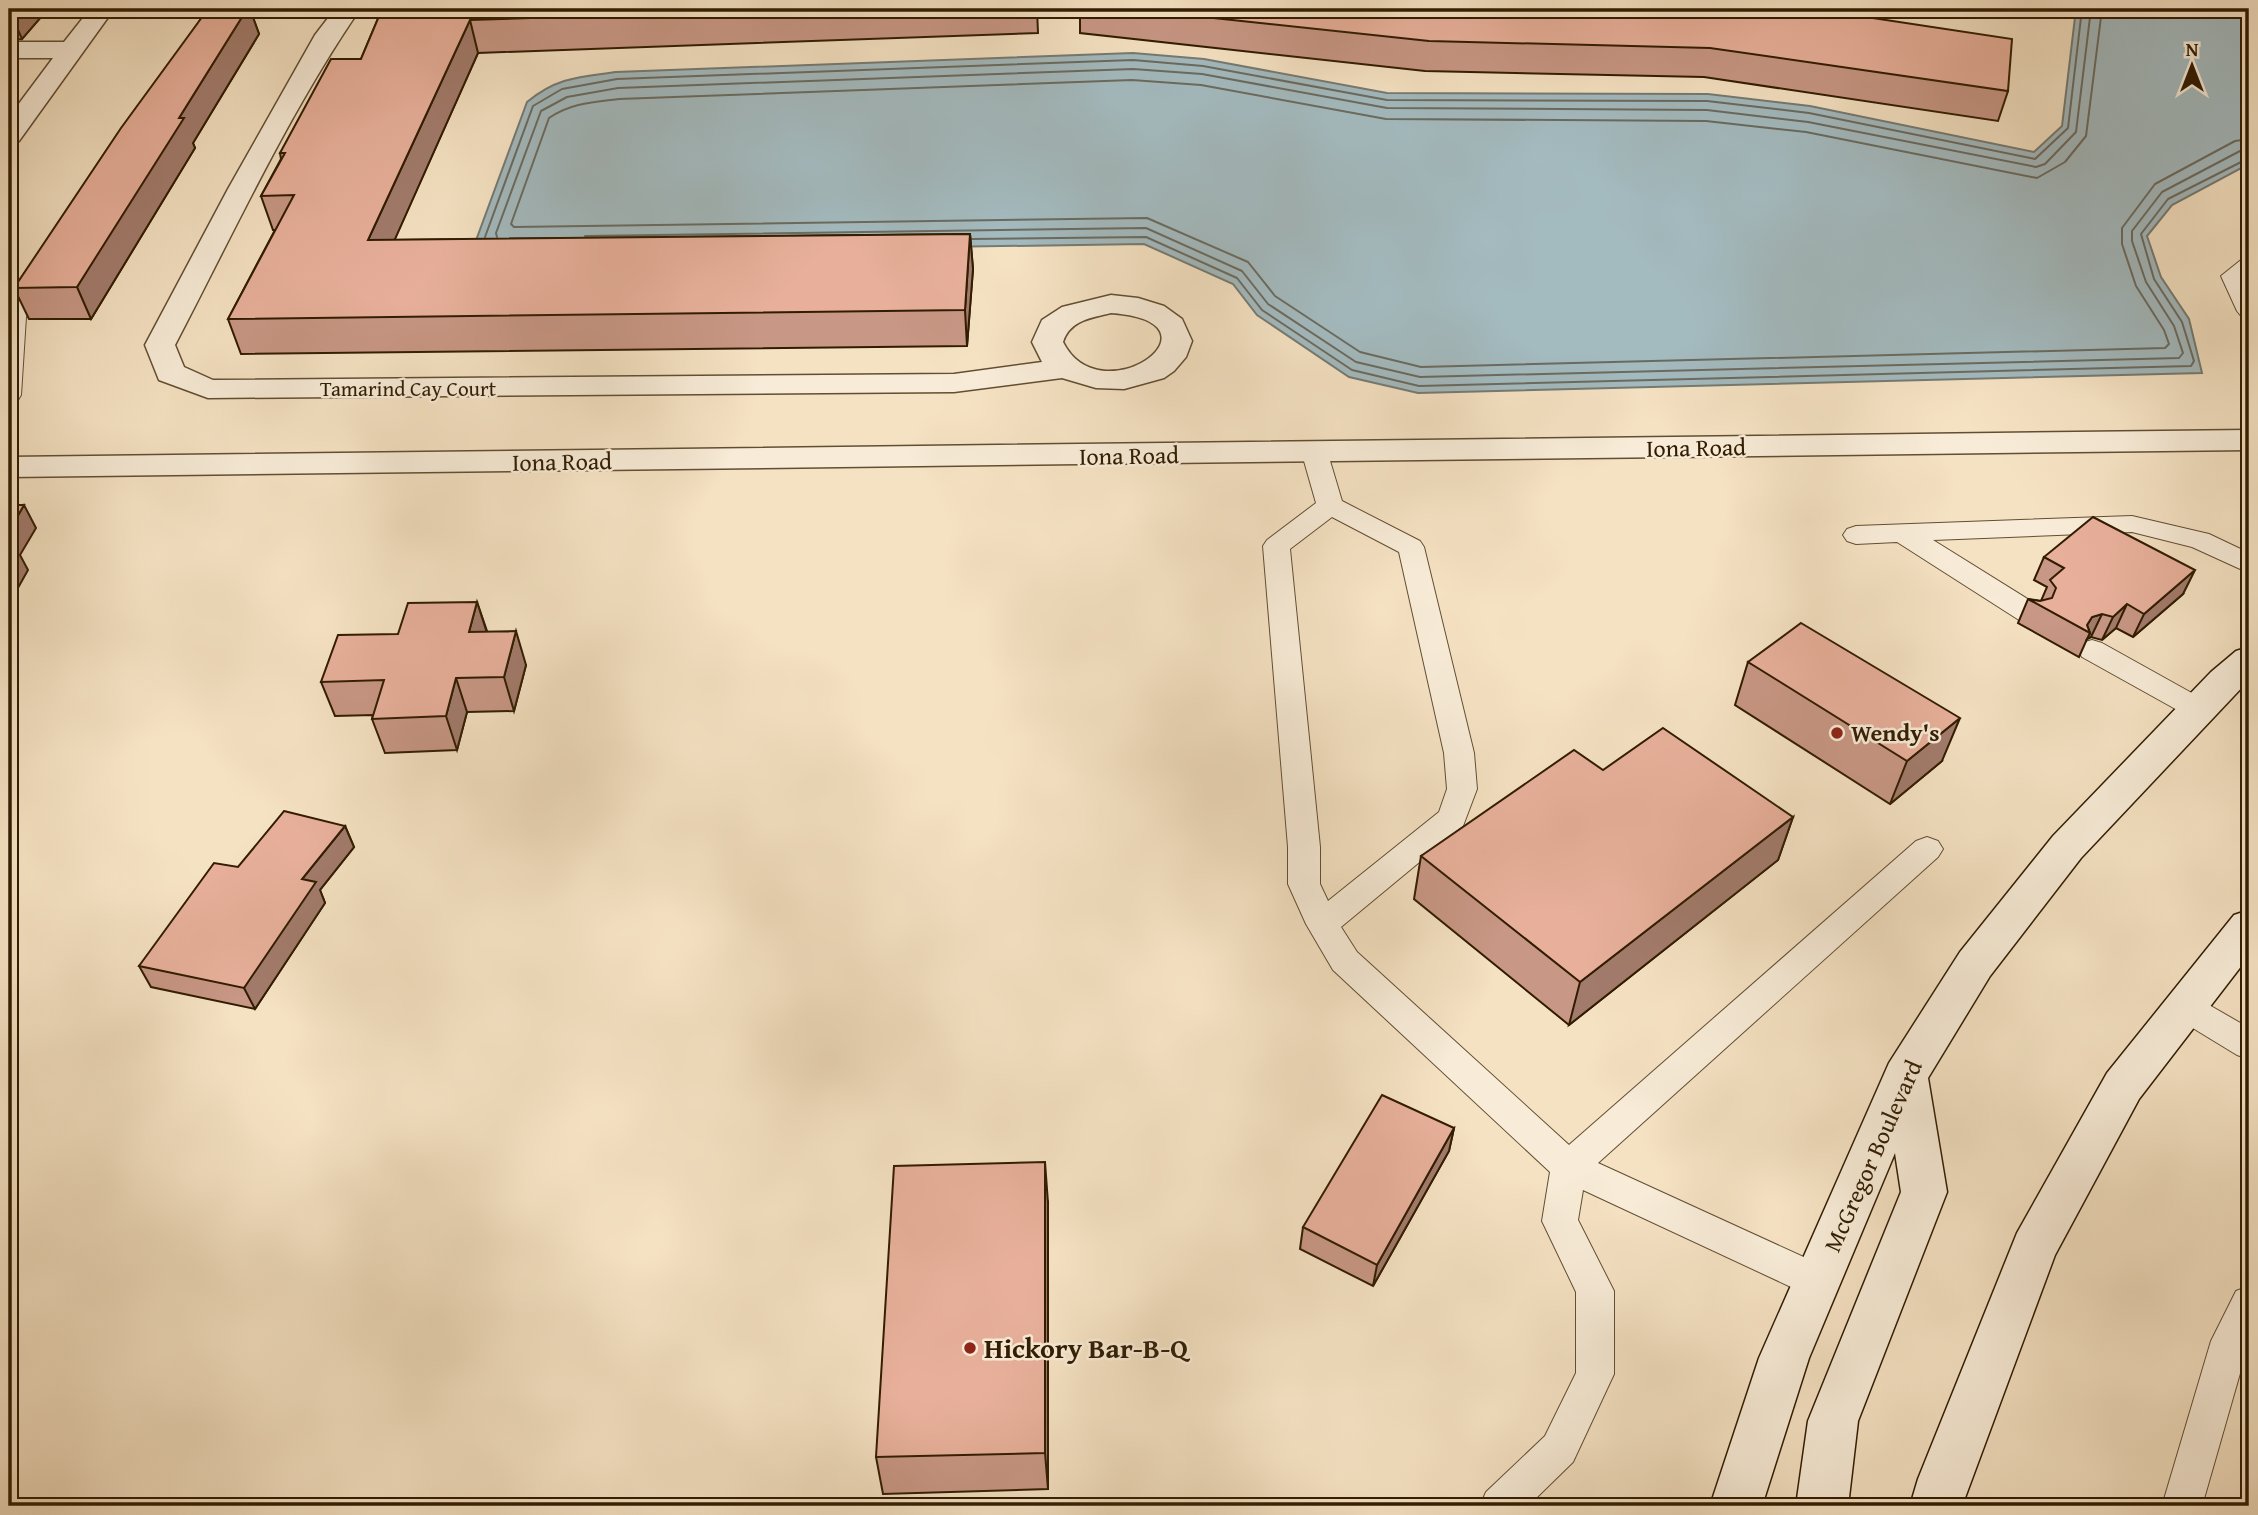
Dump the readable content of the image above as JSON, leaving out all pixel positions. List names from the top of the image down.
{
  "streets": {
    "street": ["Tamarind Cay Court", "Iona Road", "McGregor Boulevard"]
  },
  "places": ["Wendy's", "Hickory Bar-B-Q"],
  "north": "top"
}
